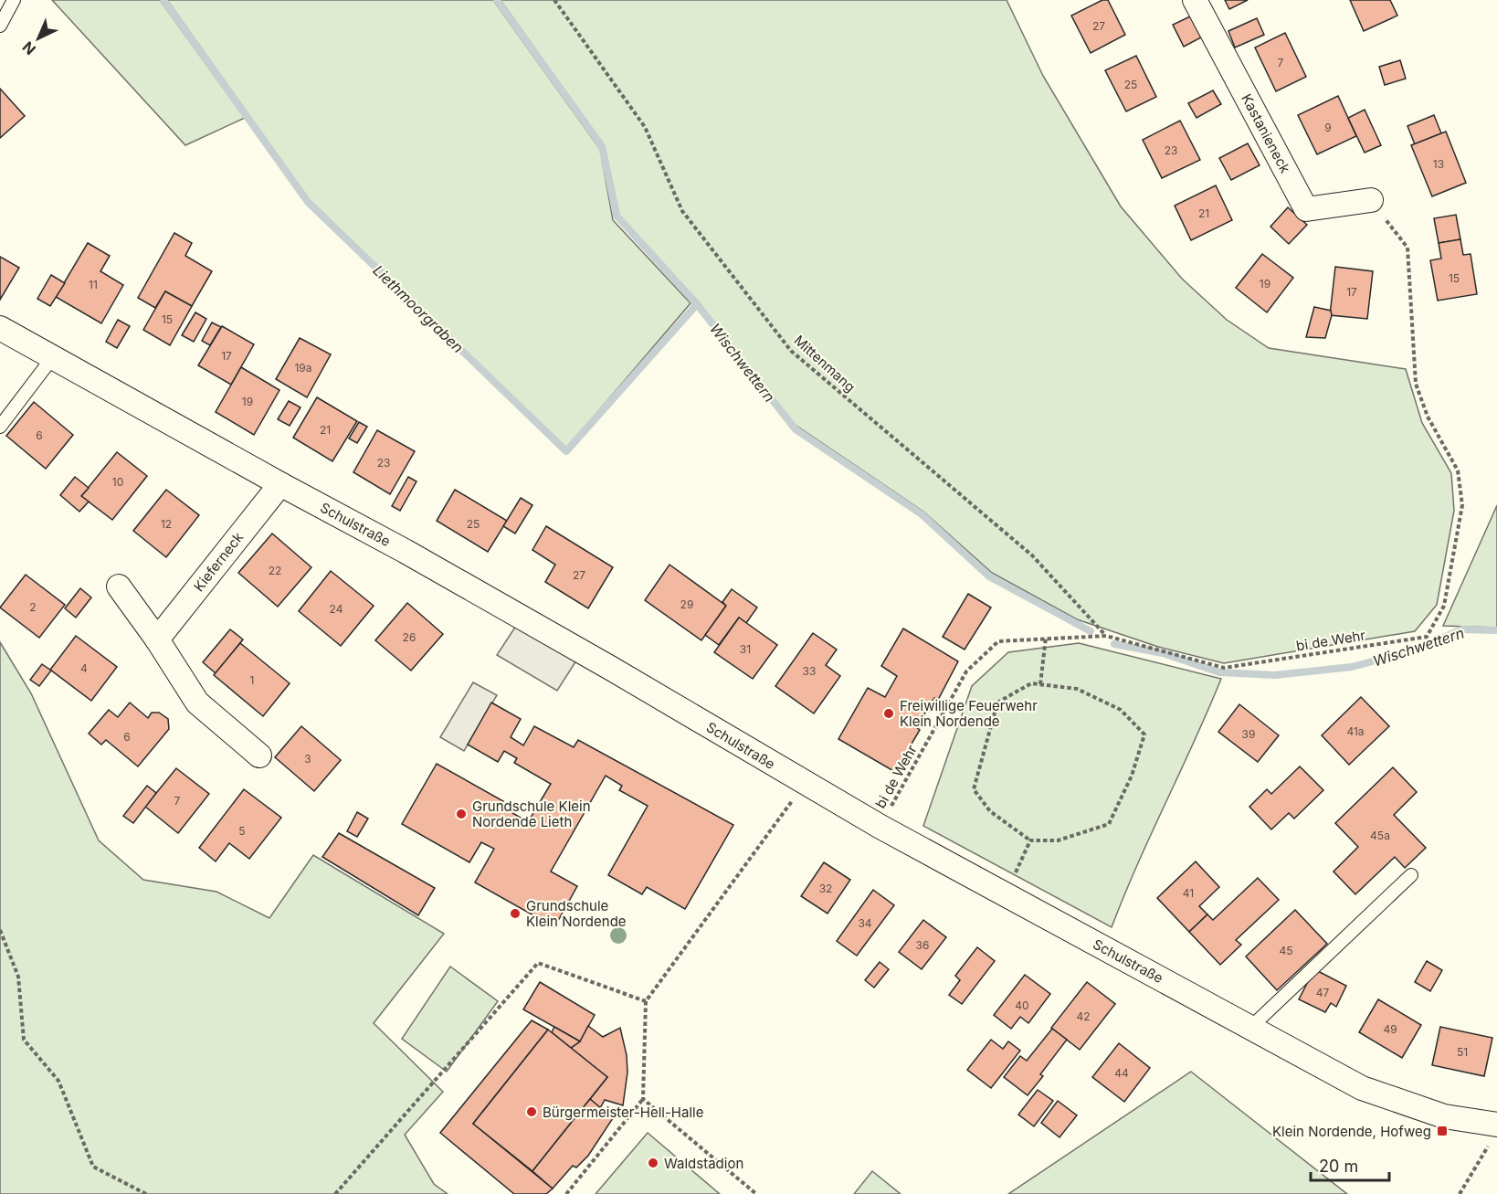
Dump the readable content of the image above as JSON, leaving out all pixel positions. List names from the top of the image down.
{
  "streets": {
    "street": ["Kastanieneck", "Schulstraße", "Kieferneck"],
    "path": ["Mittenmang", "bi de Wehr"]
  },
  "crossings": [
    ["Kastanieneck", "bi de Wehr"],
    ["Mittenmang", "bi de Wehr"],
    ["Schulstraße", "Kieferneck"],
    ["Schulstraße", "bi de Wehr"]
  ],
  "water": ["Liethmoorgraben", "Wischwettern"],
  "places": {
    "other": [
      "Freiwillige Feuerwehr Klein Nordende",
      "Grundschule Klein Nordende Lieth",
      "Grundschule Klein Nordende",
      "Bürgermeister-Hell-Halle",
      "Waldstadion"
    ],
    "transit": ["Klein Nordende, Hofweg"]
  },
  "house_numbers": [
    "27",
    "7",
    "25",
    "9",
    "23",
    "13",
    "21",
    "15",
    "19",
    "11",
    "17",
    "15",
    "17",
    "19a",
    "19",
    "21",
    "6",
    "23",
    "10",
    "12",
    "25",
    "22",
    "27",
    "29",
    "2",
    "24",
    "26",
    "31",
    "4",
    "33",
    "1",
    "41a",
    "39",
    "6",
    "3",
    "7",
    "5",
    "45a",
    "32",
    "41",
    "34",
    "36",
    "45",
    "47",
    "40",
    "42",
    "49",
    "51",
    "44"
  ],
  "scale_bar": "20 m",
  "north": "bottom left"
}
